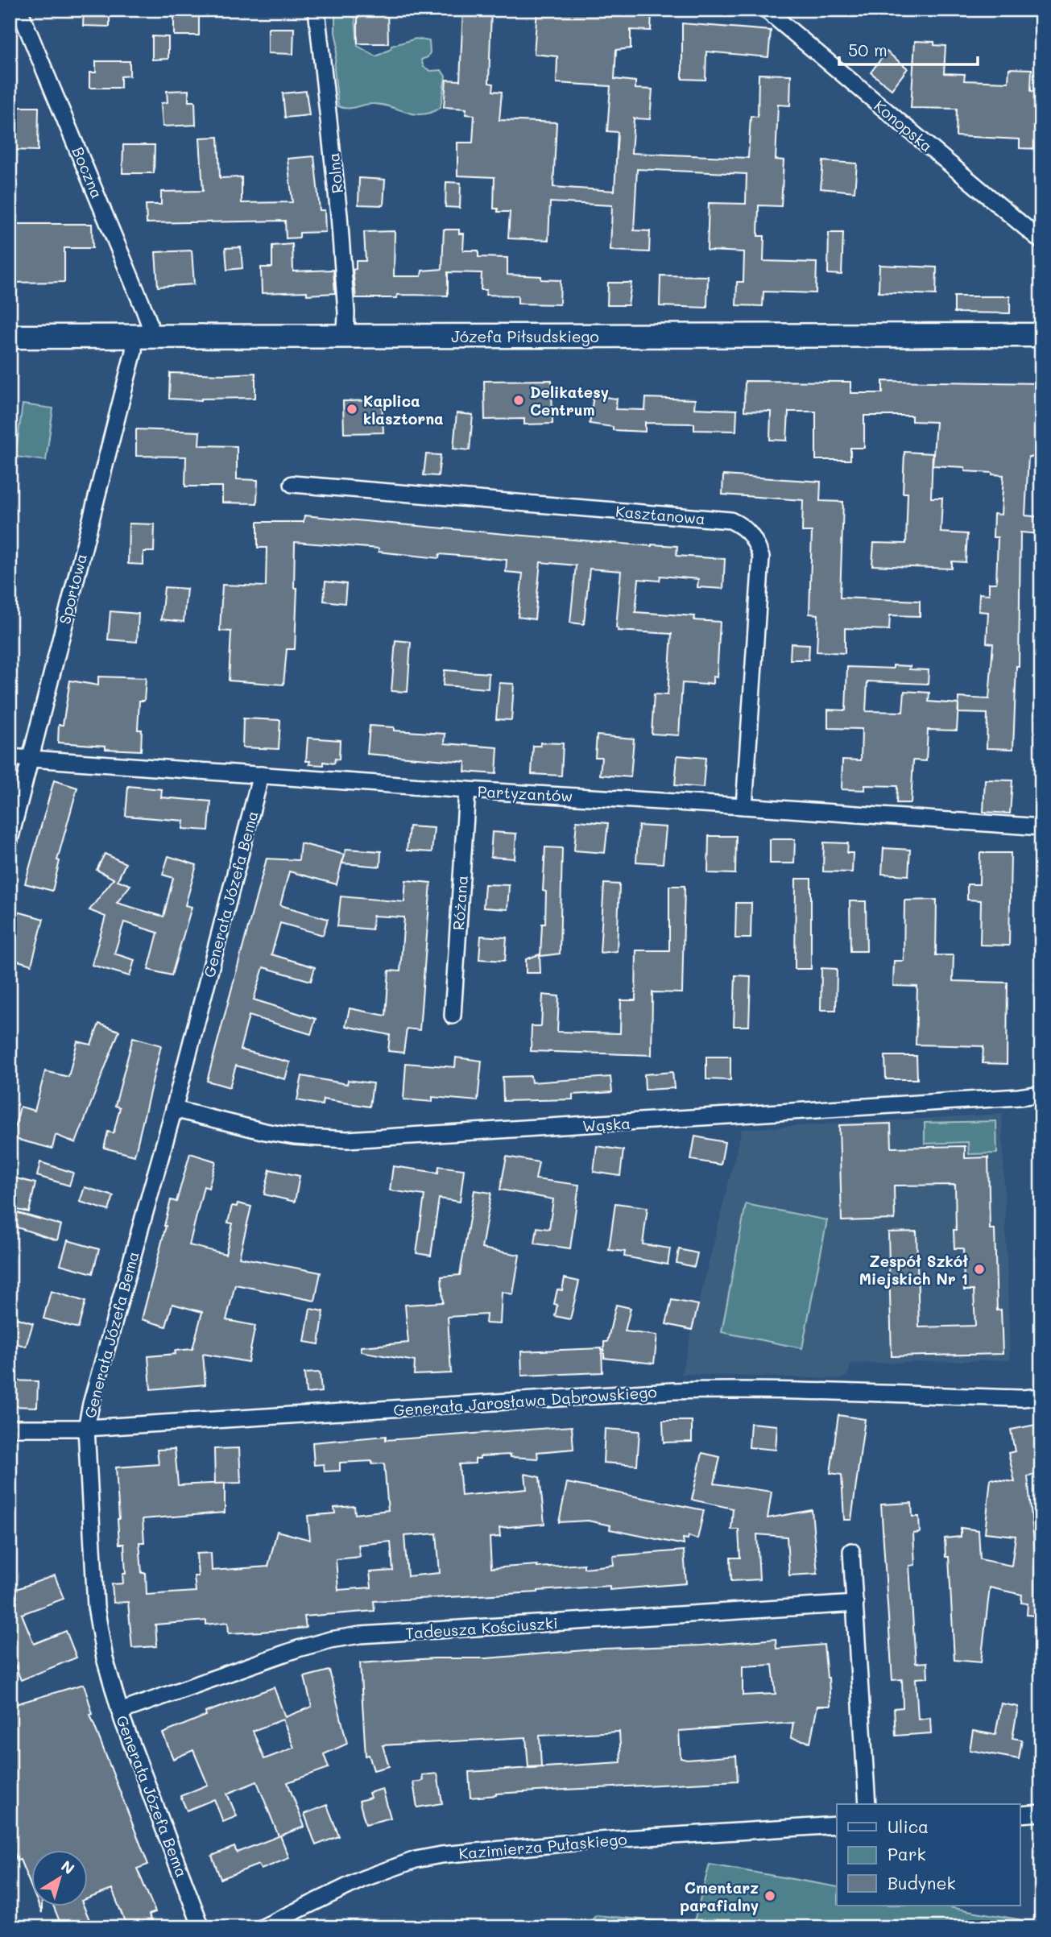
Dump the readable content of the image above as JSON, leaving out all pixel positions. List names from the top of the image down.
{
  "streets": {
    "main road": ["Józefa Piłsudskiego"],
    "street": [
      "Konopska",
      "Boczna",
      "Rolna",
      "Kasztanowa",
      "Sportowa",
      "Partyzantów",
      "Generała Józefa Bema",
      "Różana",
      "Wąska",
      "Generała Jarosława Dąbrowskiego",
      "Tadeusza Kościuszki",
      "Kazimierza Pułaskiego"
    ]
  },
  "crossings": [
    ["Boczna", "Józefa Piłsudskiego"],
    ["Boczna", "Sportowa"],
    ["Rolna", "Józefa Piłsudskiego"],
    ["Józefa Piłsudskiego", "Sportowa"],
    ["Kasztanowa", "Partyzantów"],
    ["Sportowa", "Partyzantów"],
    ["Partyzantów", "Generała Józefa Bema"],
    ["Partyzantów", "Różana"],
    ["Generała Józefa Bema", "Wąska"],
    ["Generała Józefa Bema", "Generała Jarosława Dąbrowskiego"],
    ["Generała Józefa Bema", "Tadeusza Kościuszki"]
  ],
  "places": [
    "Delikatesy Centrum",
    "Kaplica klasztorna",
    "Zespół Szkół Miejskich Nr 1",
    "Cmentarz parafialny"
  ],
  "legend": ["Ulica", "Park", "Budynek"],
  "scale_bar": "50 m",
  "north": "top right"
}
